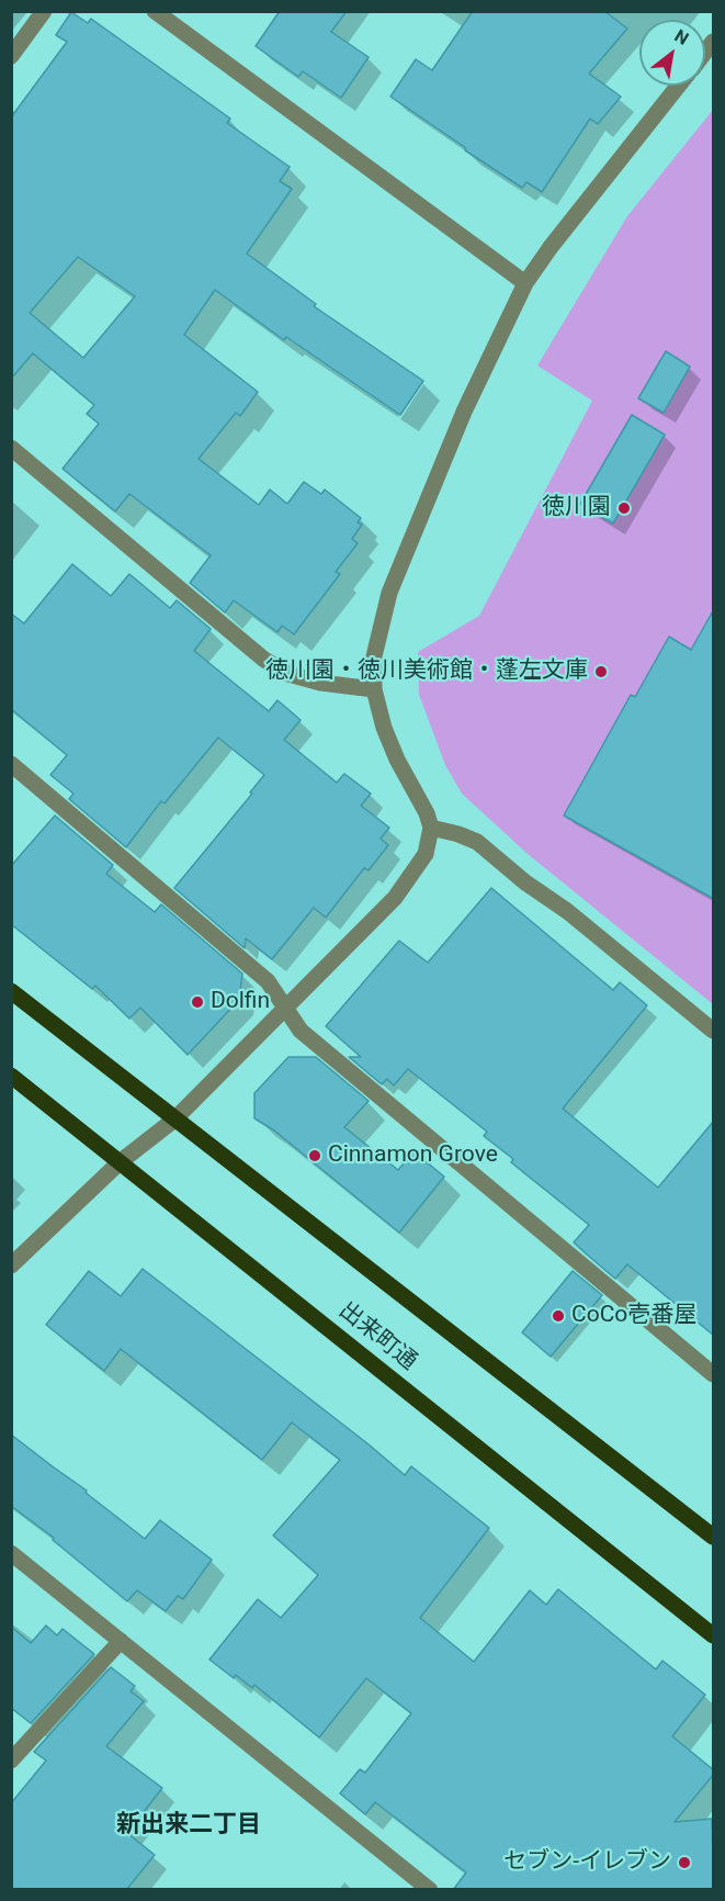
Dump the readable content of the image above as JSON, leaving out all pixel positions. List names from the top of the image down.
{
  "streets": {
    "main road": ["出来町通"]
  },
  "districts": ["新出来二丁目"],
  "places": [
    "徳川園",
    "徳川園・徳川美術館・蓬左文庫",
    "Dolfin",
    "Cinnamon Grove",
    "CoCo壱番屋",
    "セブン-イレブン"
  ],
  "north": "top right"
}
